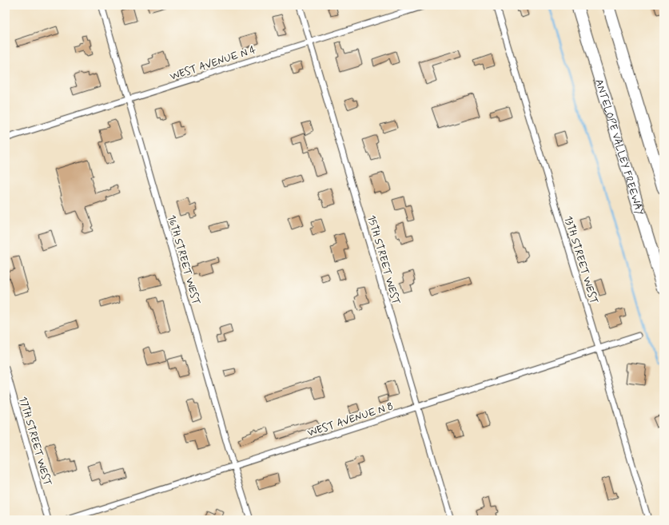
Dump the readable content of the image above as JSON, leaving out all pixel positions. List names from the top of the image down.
{
  "streets": {
    "highway": ["ANTELOPE VALLEY FREEWAY"],
    "street": [
      "WEST AVENUE N 4",
      "16TH STREET WEST",
      "15TH STREET WEST",
      "13TH STREET WEST",
      "WEST AVENUE N 8",
      "17TH STREET WEST"
    ]
  },
  "crossings": [
    ["WEST AVENUE N 4", "16TH STREET WEST"],
    ["WEST AVENUE N 4", "15TH STREET WEST"],
    ["16TH STREET WEST", "WEST AVENUE N 8"],
    ["15TH STREET WEST", "WEST AVENUE N 8"],
    ["13TH STREET WEST", "WEST AVENUE N 8"]
  ]
}
